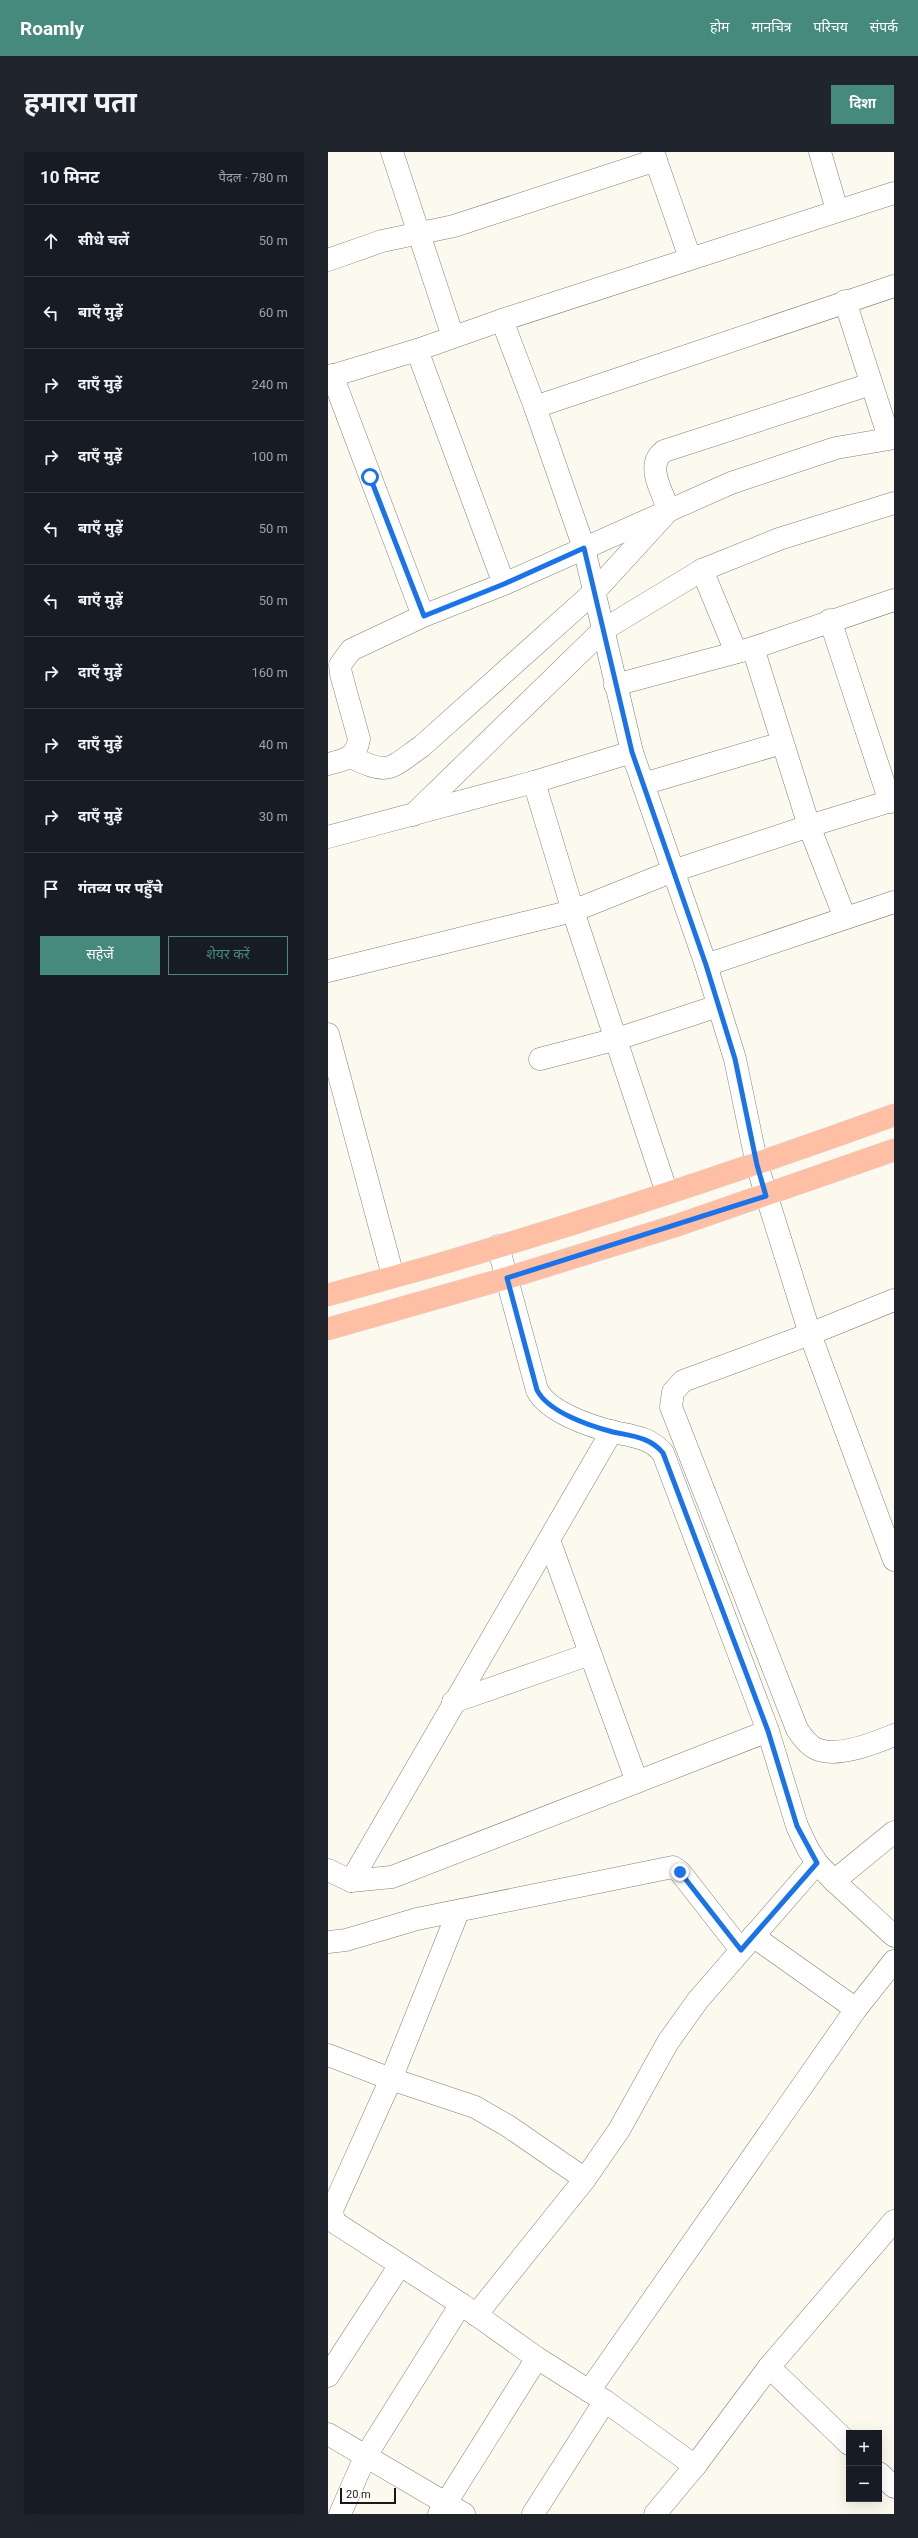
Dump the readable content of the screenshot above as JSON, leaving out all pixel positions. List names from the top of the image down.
{
  "scale_bar": "20 m",
  "page": {
    "header": "Roamly",
    "nav": [
      "होम",
      "मानचित्र",
      "परिचय",
      "संपर्क"
    ],
    "buttons": [
      "दिशा",
      ["सहेजें", "शेयर करें"]
    ],
    "title": "हमारा पता",
    "heading": ["10 मिनट", "पैदल · 780 m"],
    "list": [
      ["सीधे चलें", "50 m"],
      ["बाएँ मुड़ें", "60 m"],
      ["दाएँ मुड़ें", "240 m"],
      ["दाएँ मुड़ें", "100 m"],
      ["बाएँ मुड़ें", "50 m"],
      ["बाएँ मुड़ें", "50 m"],
      ["दाएँ मुड़ें", "160 m"],
      ["दाएँ मुड़ें", "40 m"],
      ["दाएँ मुड़ें", "30 m"],
      "गंतव्य पर पहुँचे"
    ],
    "map_buttons": ["+", "−"],
    "scale": "20 m"
  }
}
